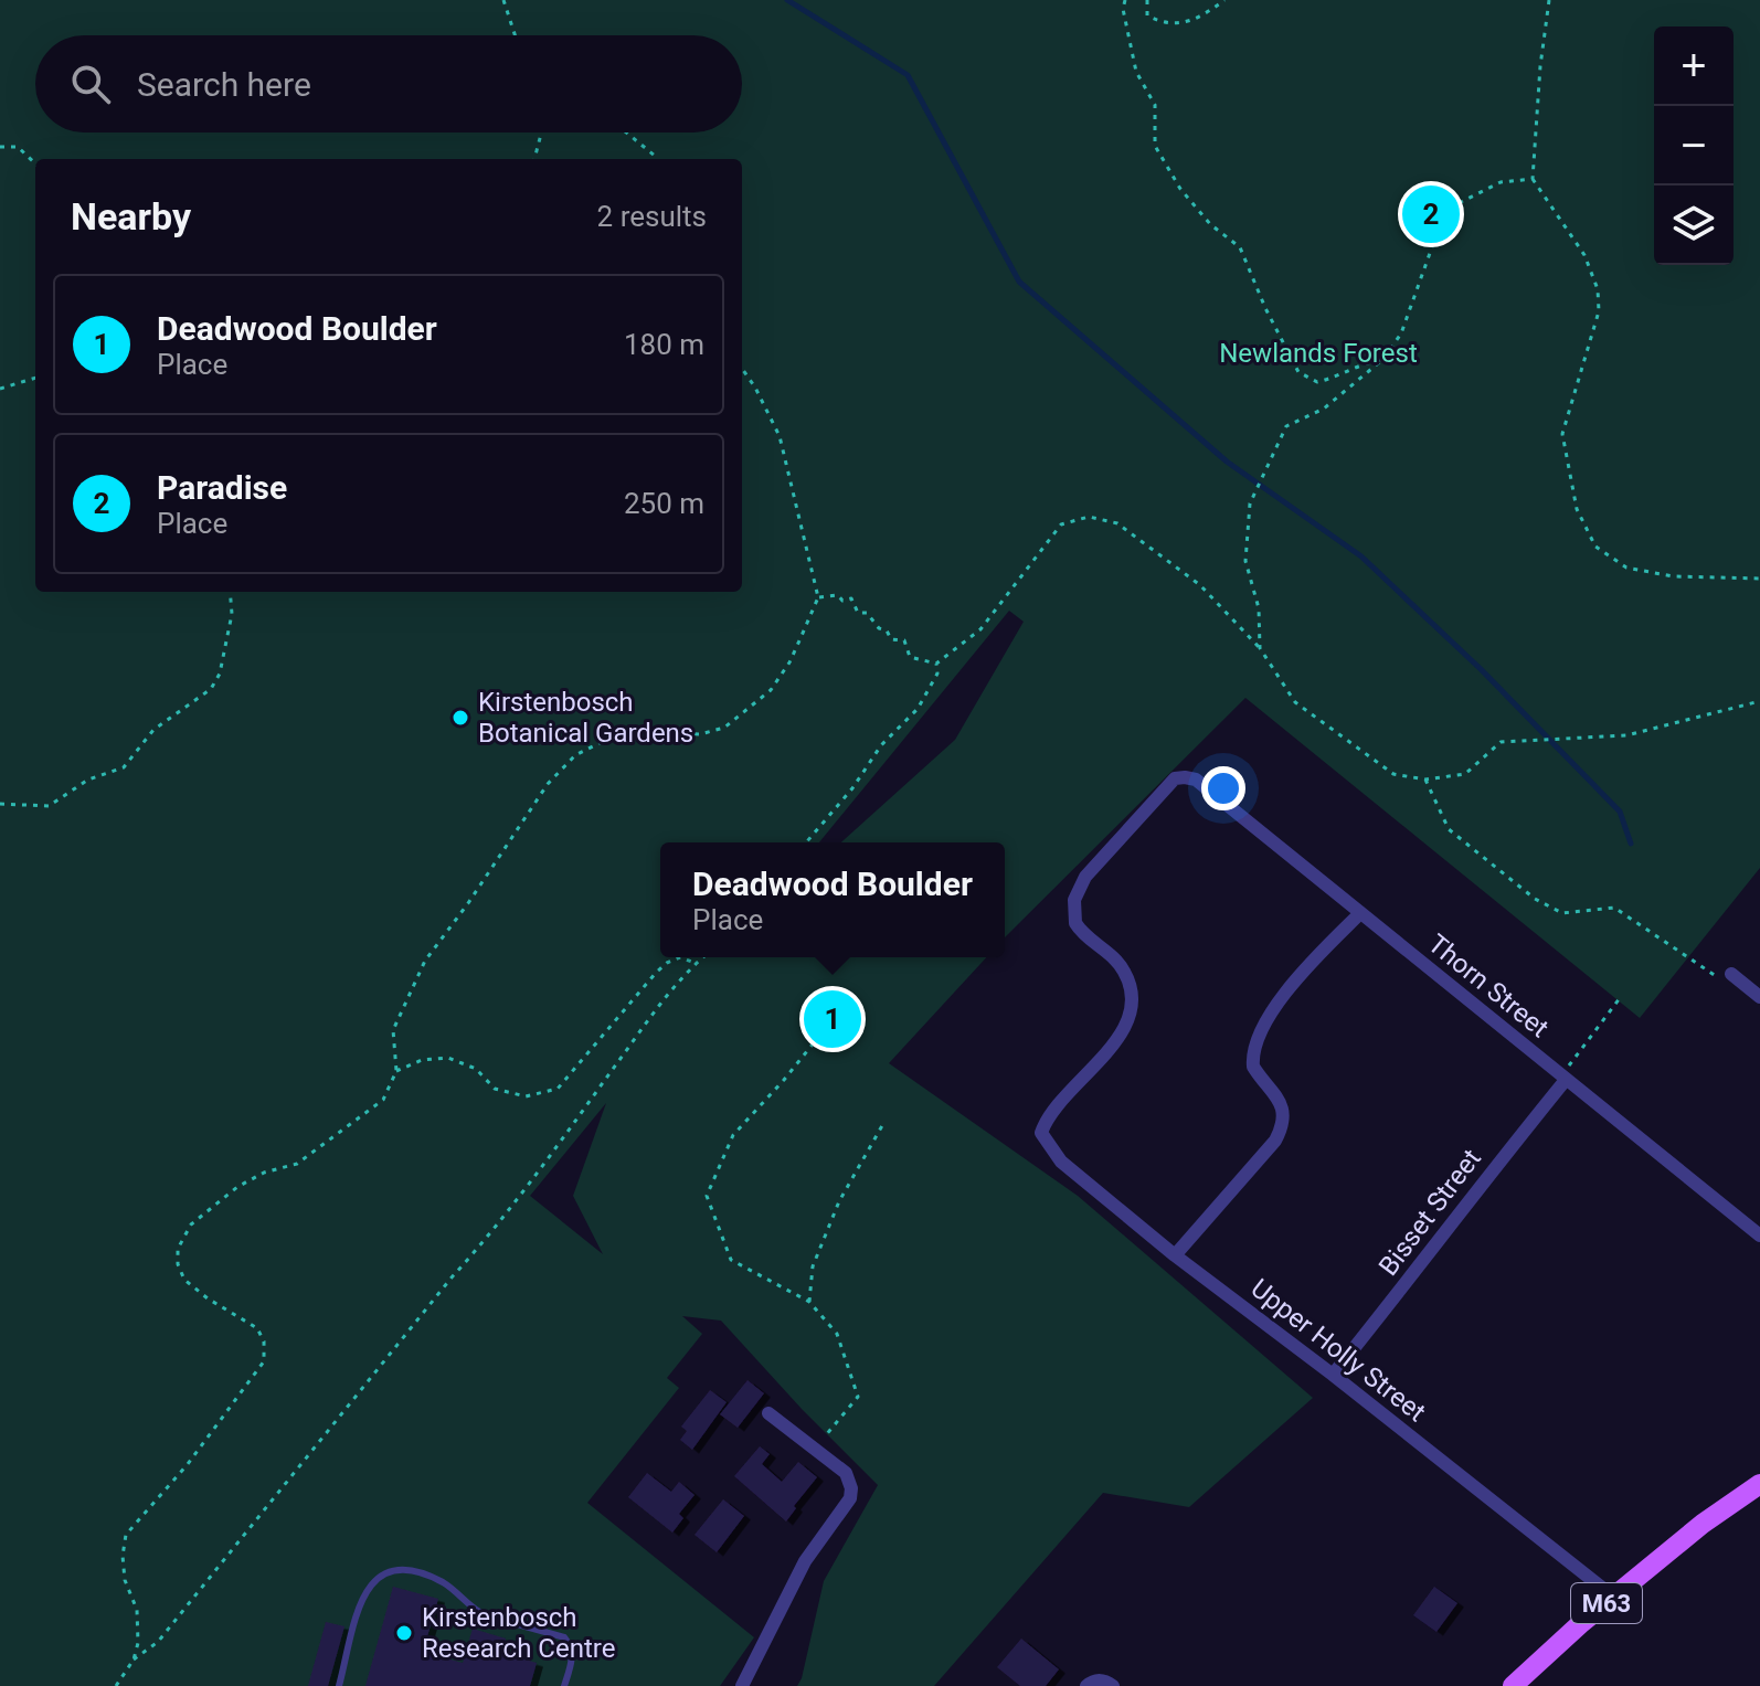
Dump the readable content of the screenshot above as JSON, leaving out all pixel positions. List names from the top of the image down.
{
  "streets": {
    "main road": ["M63"],
    "street": ["Thorn Street", "Bisset Street", "Upper Holly Street"]
  },
  "crossings": [
    ["Thorn Street", "Bisset Street"],
    ["Thorn Street", "Upper Holly Street"],
    ["Bisset Street", "Upper Holly Street"],
    ["Upper Holly Street", "M63"]
  ],
  "parks": ["Newlands Forest"],
  "places": ["Kirstenbosch Botanical Gardens", "Kirstenbosch Research Centre"],
  "page": {
    "map_buttons": ["+", "−"],
    "search": "Search here",
    "heading": ["Nearby", "2 results"],
    "pins": ["2", "1"],
    "list": [
      {
        "mark": "1",
        "name": "Deadwood Boulder",
        "note": "Place",
        "value": "180 m"
      },
      {
        "mark": "2",
        "name": "Paradise",
        "note": "Place",
        "value": "250 m"
      }
    ],
    "popup": ["Deadwood Boulder", "Place"]
  }
}
